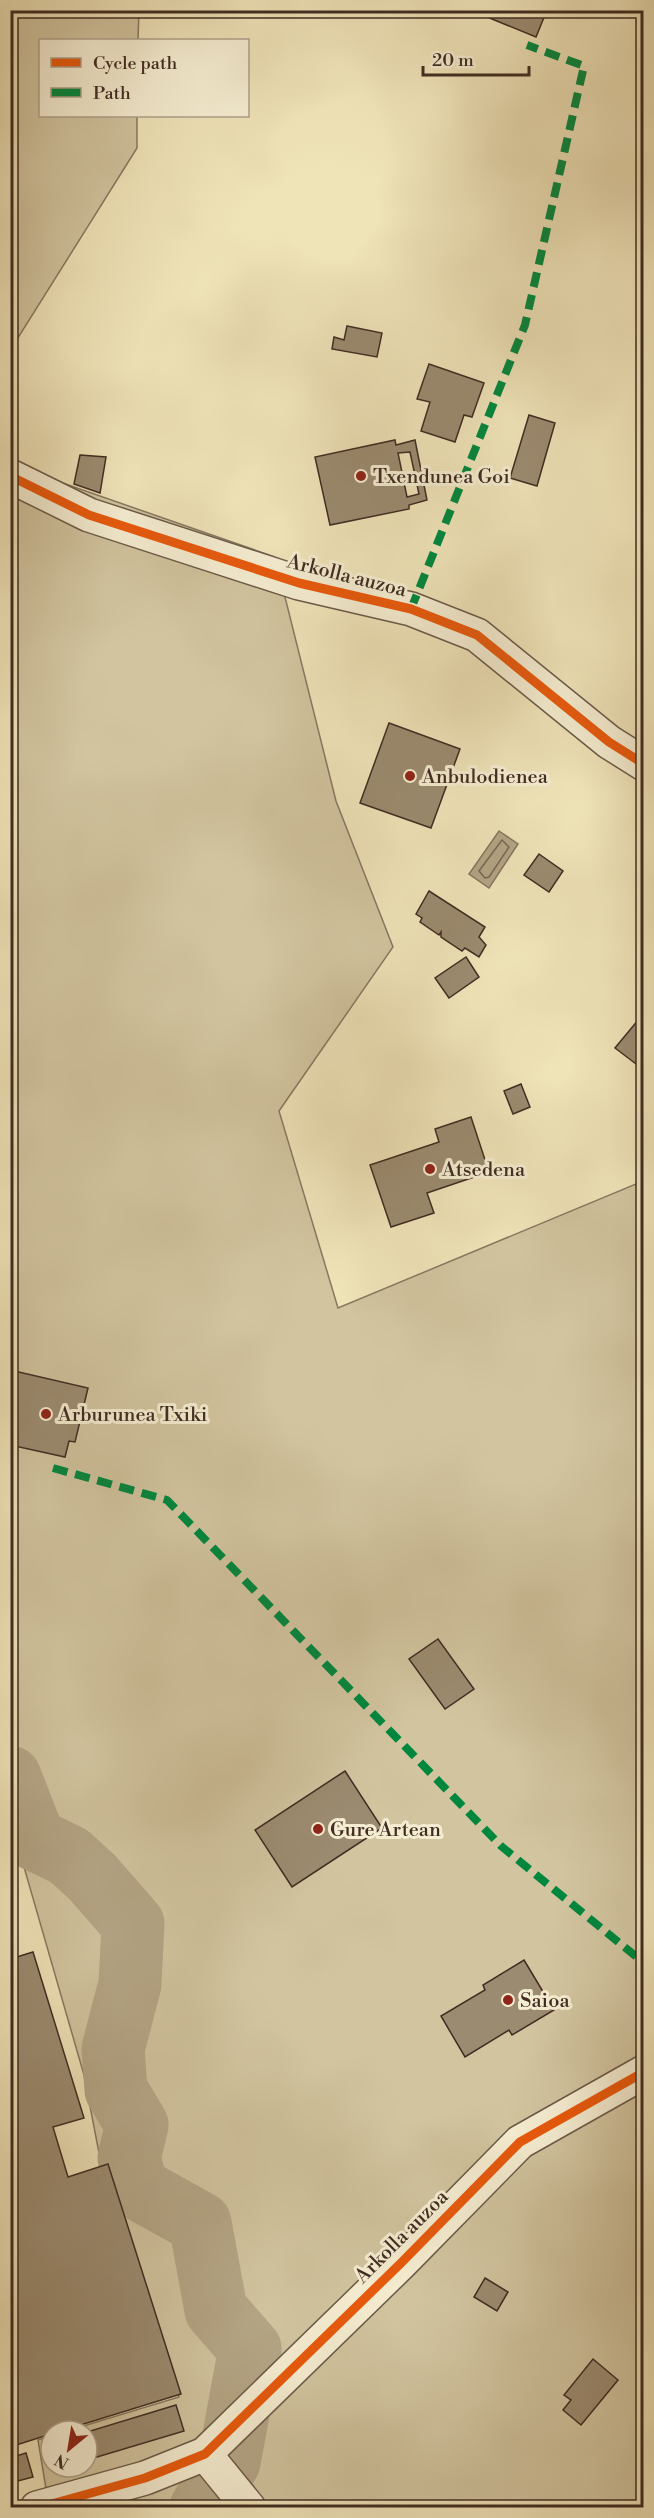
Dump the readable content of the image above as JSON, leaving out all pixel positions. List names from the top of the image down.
{
  "streets": {
    "street": ["Arkolla auzoa"]
  },
  "places": [
    "Txendunea Goi",
    "Anbulodienea",
    "Atsedena",
    "Arburunea Txiki",
    "Gure Artean",
    "Saioa"
  ],
  "legend": ["Cycle path", "Path"],
  "scale_bar": "20 m",
  "north": "bottom left"
}
